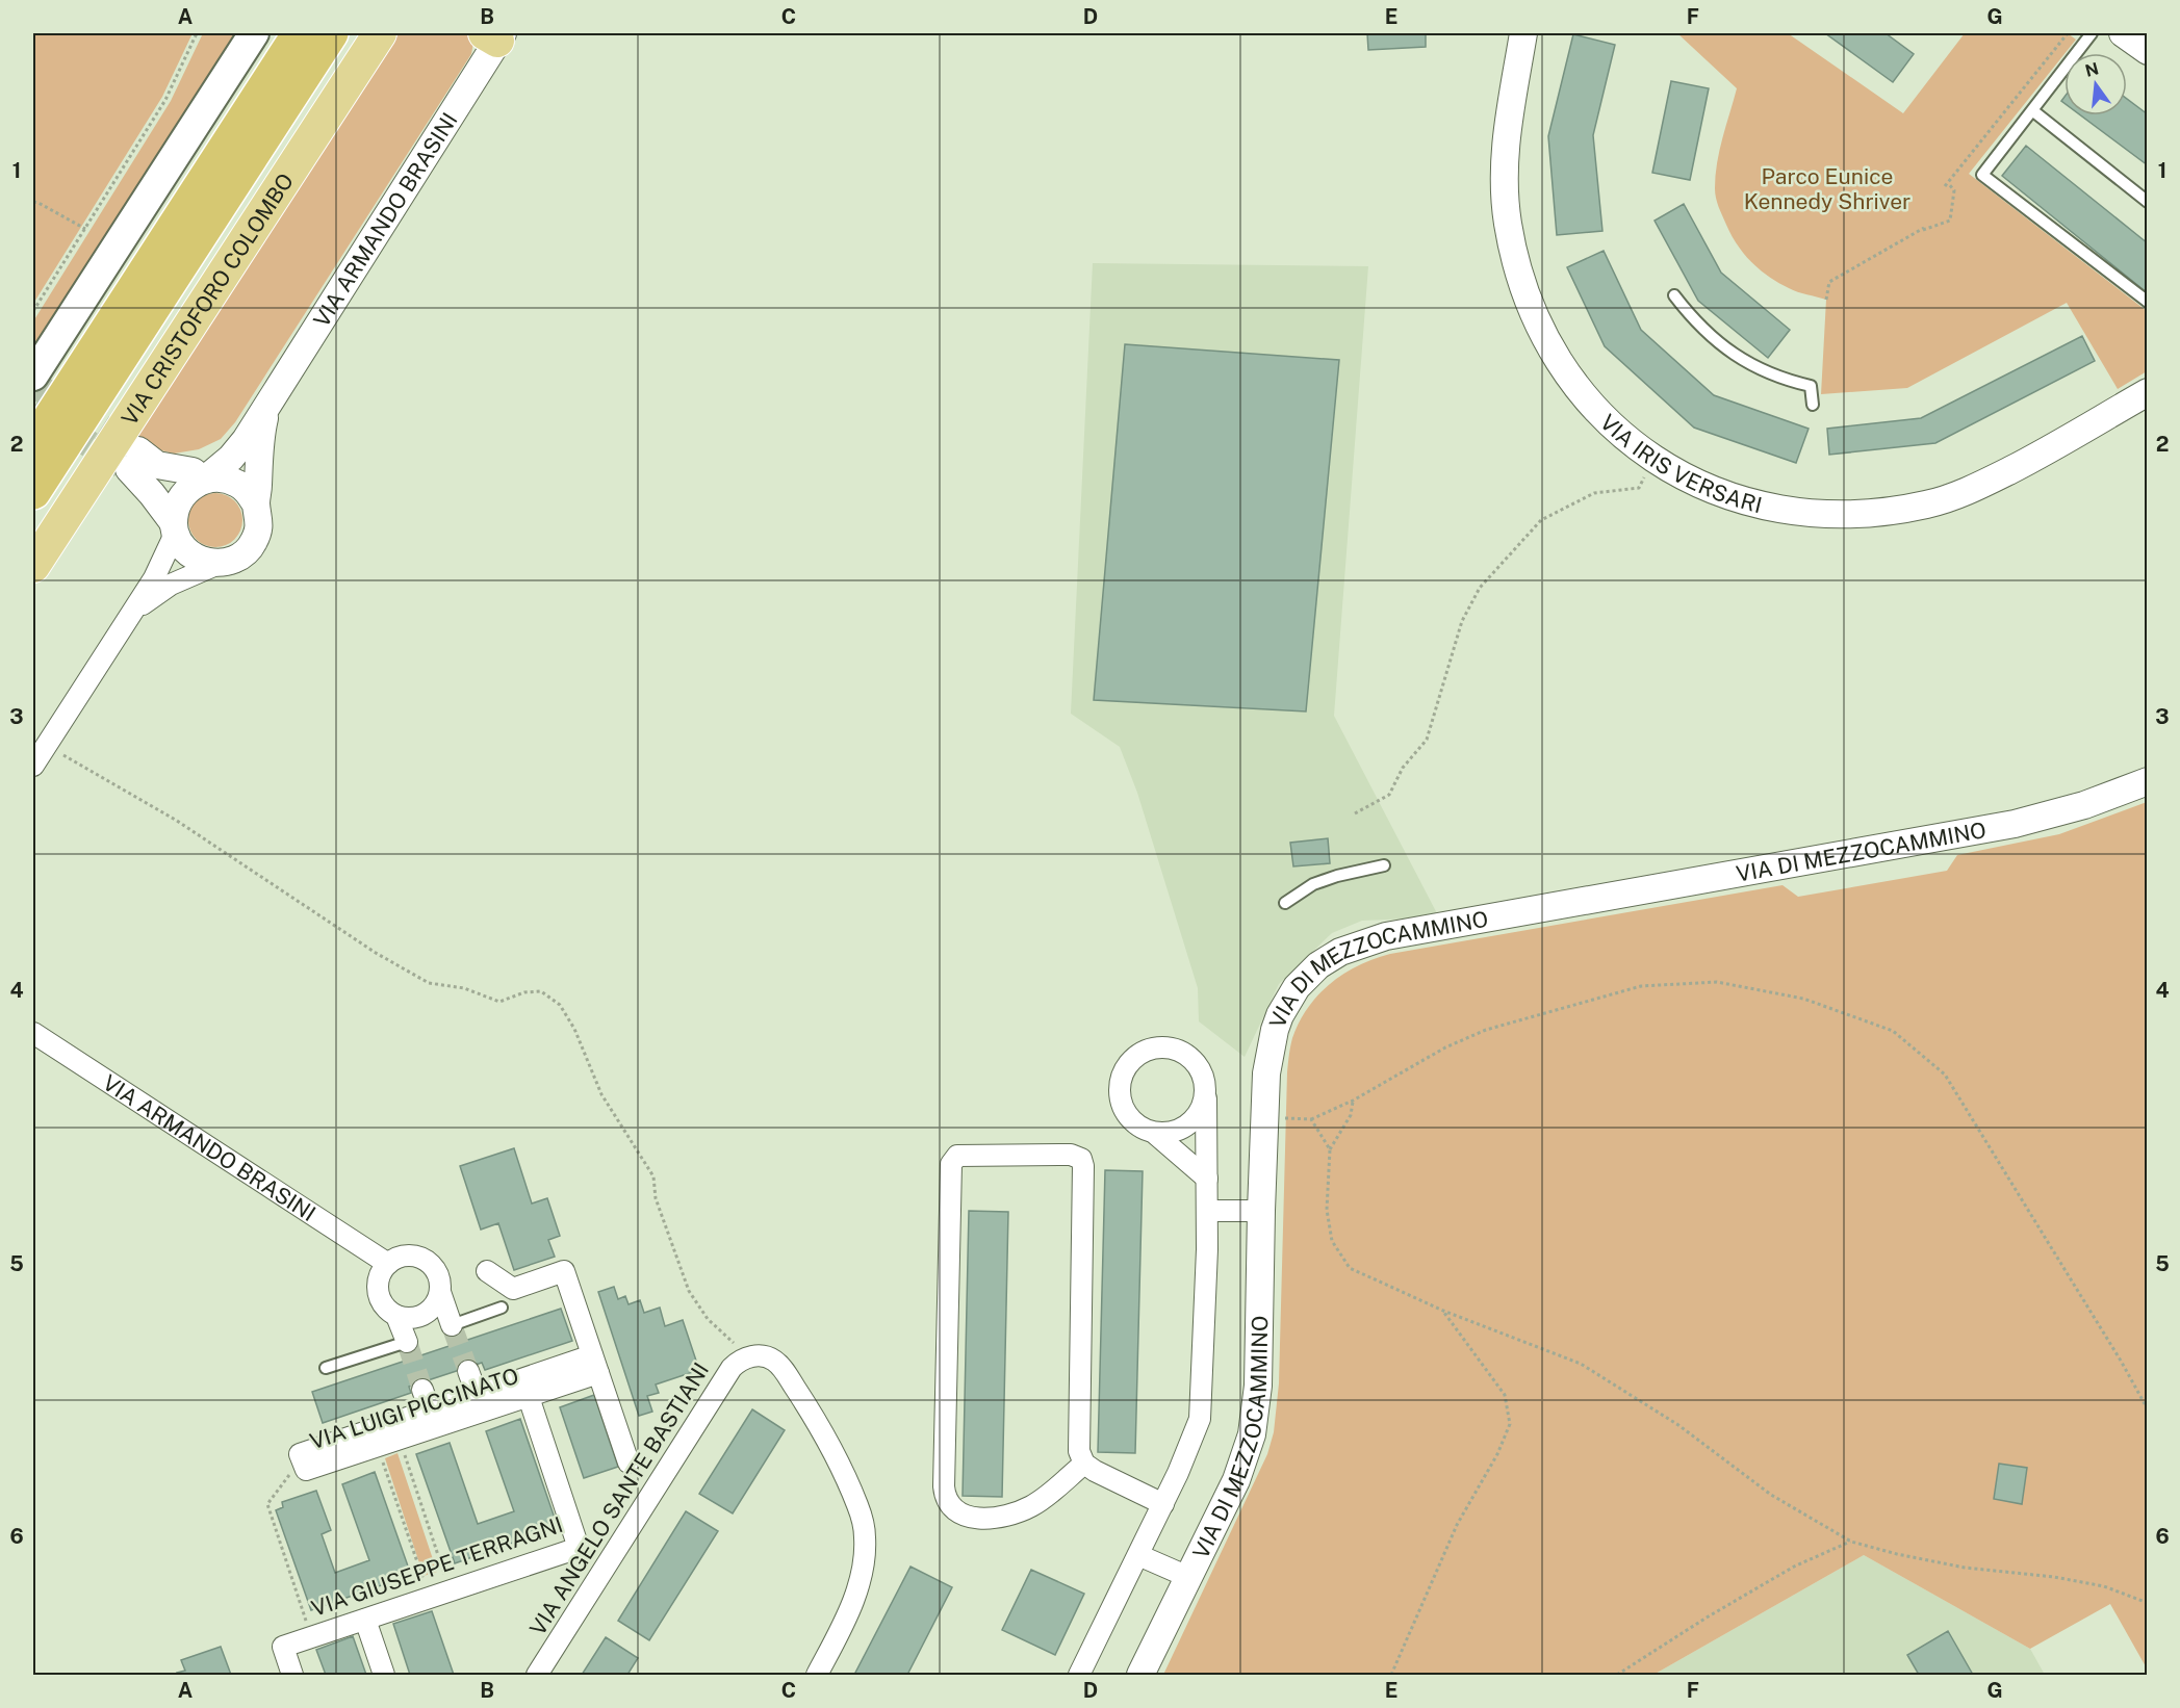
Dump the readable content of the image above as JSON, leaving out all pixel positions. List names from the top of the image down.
{
  "streets": {
    "highway": ["VIA CRISTOFORO COLOMBO"],
    "street": [
      "VIA ARMANDO BRASINI",
      "VIA IRIS VERSARI",
      "VIA DI MEZZOCAMMINO",
      "VIA LUIGI PICCINATO",
      "VIA ANGELO SANTE BASTIANI",
      "VIA GIUSEPPE TERRAGNI"
    ]
  },
  "crossings": [
    ["VIA LUIGI PICCINATO", "VIA GIUSEPPE TERRAGNI"]
  ],
  "parks": ["Parco Eunice Kennedy Shriver"],
  "north": "top",
  "grid": {
    "columns": [
      "A",
      "B",
      "C",
      "D",
      "E",
      "F",
      "G"
    ],
    "rows": [
      "1",
      "2",
      "3",
      "4",
      "5",
      "6"
    ]
  }
}
